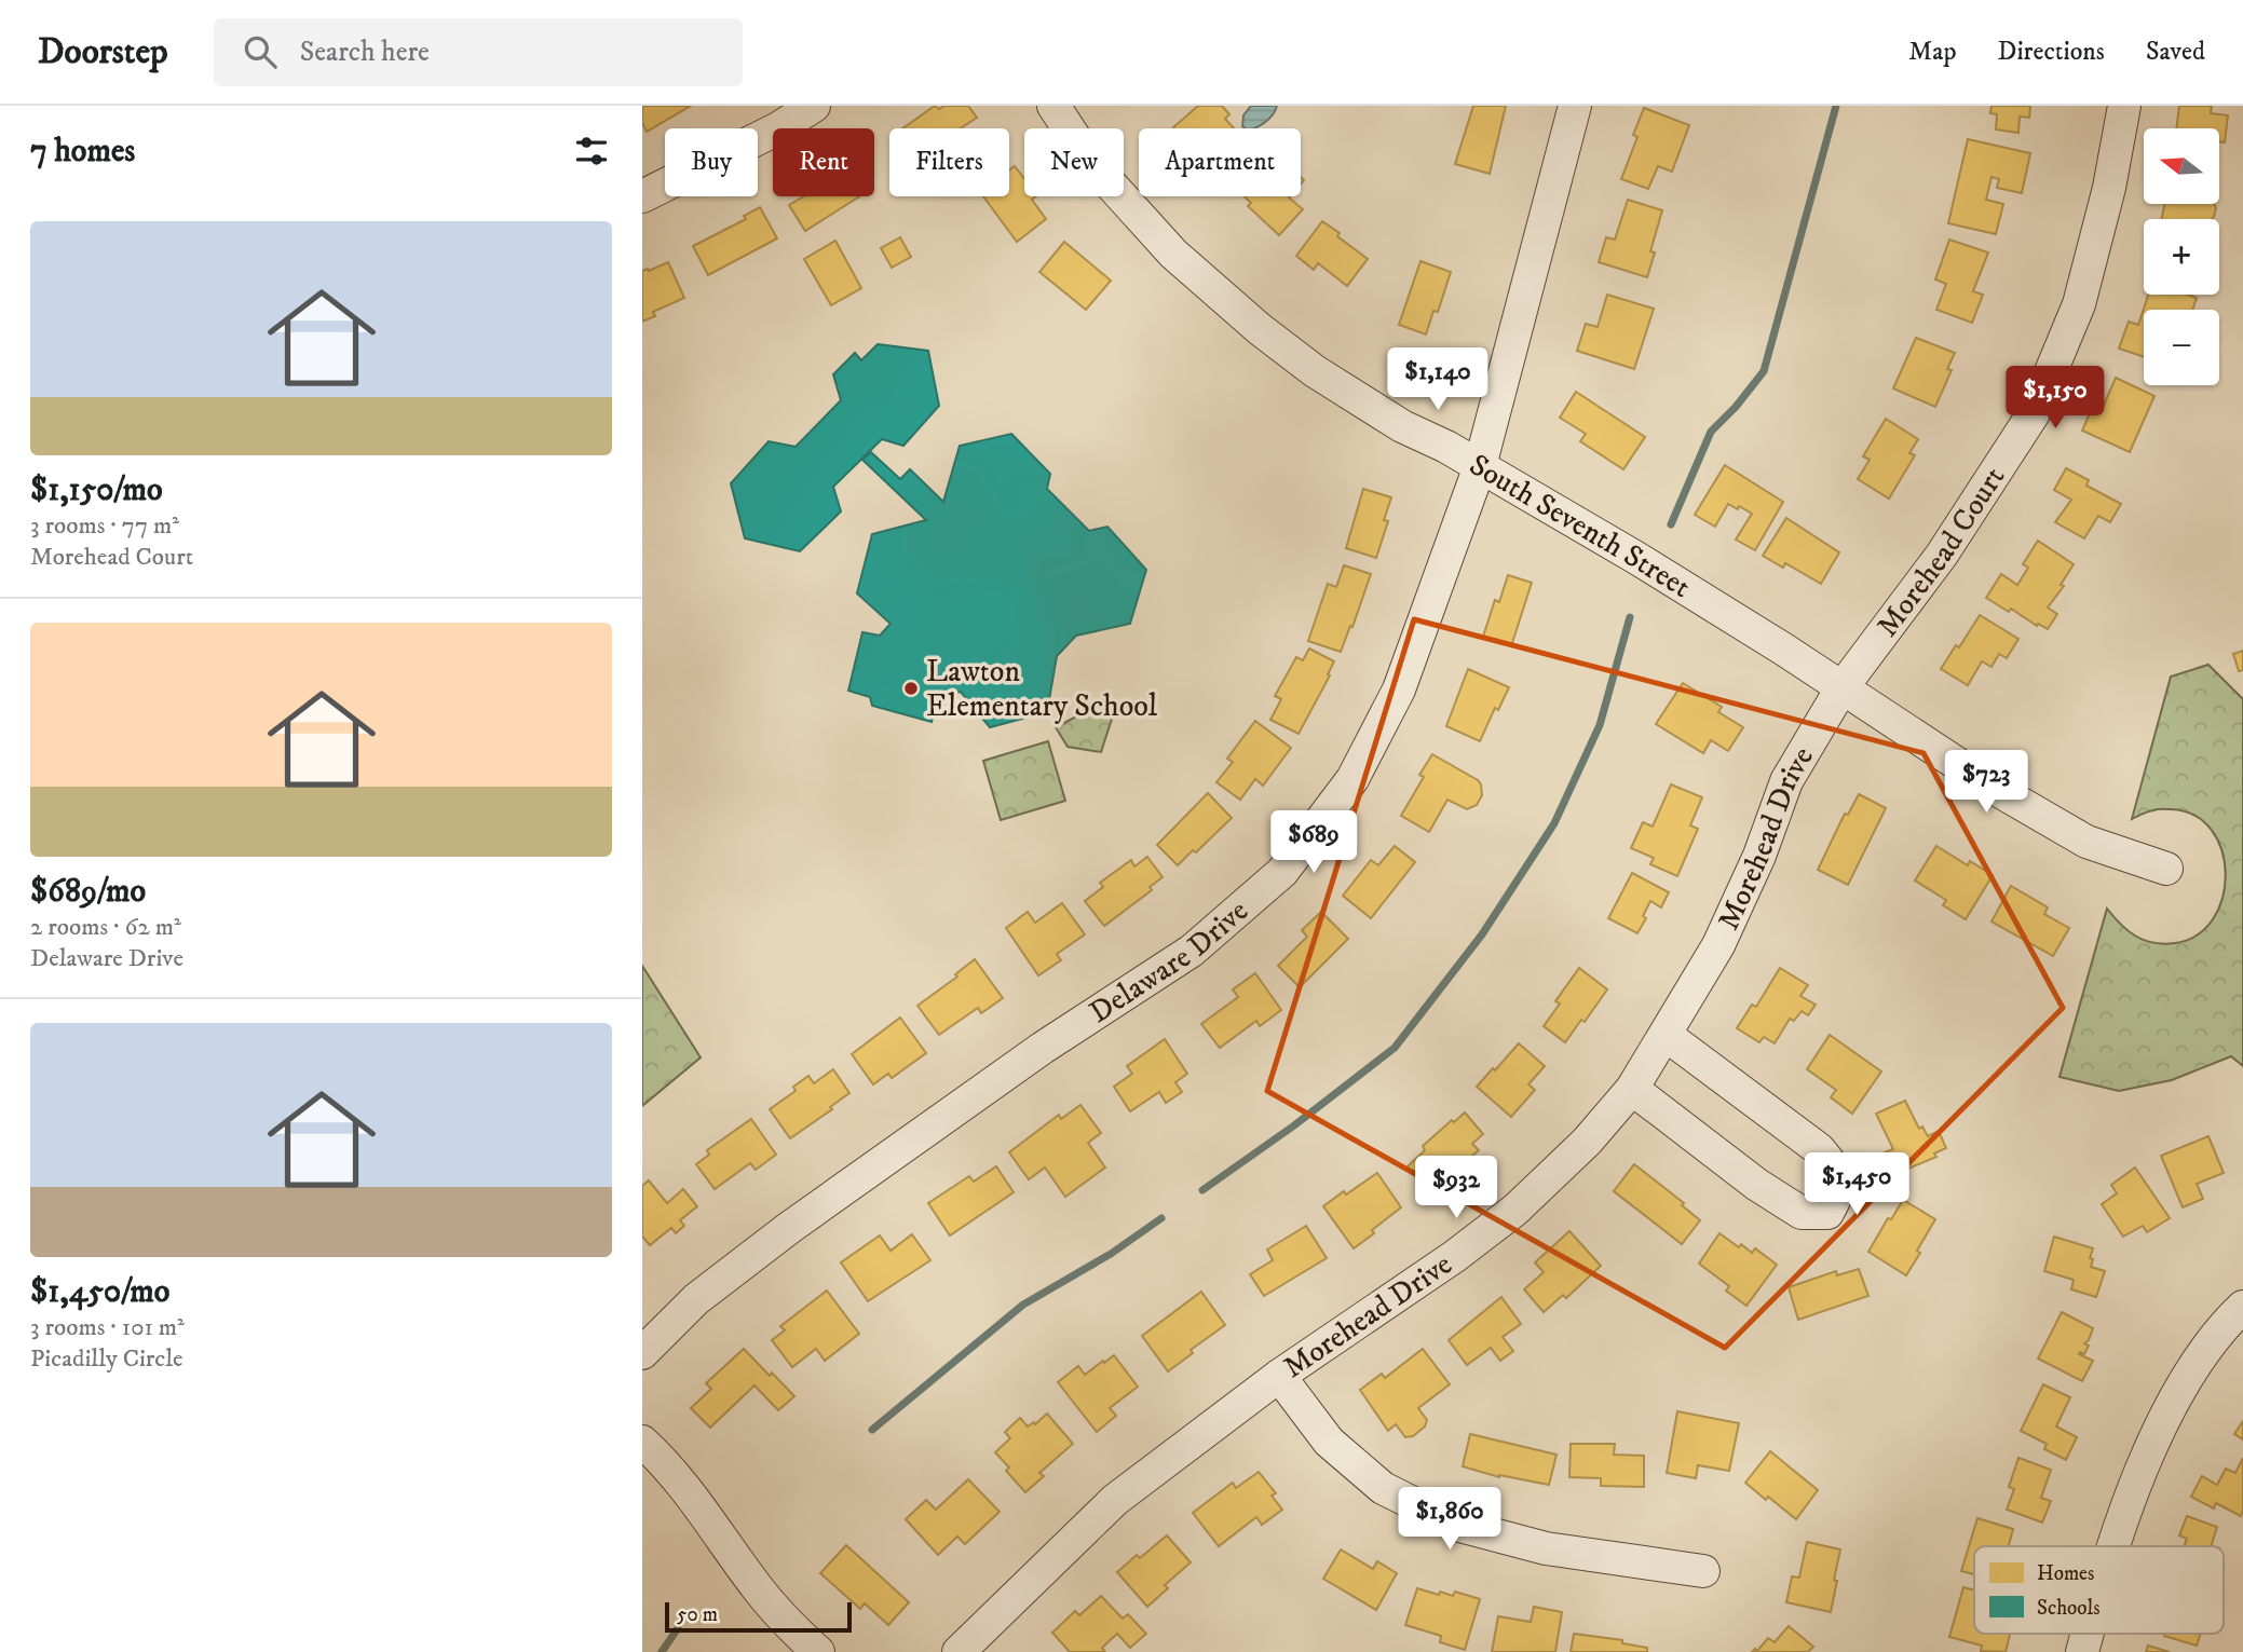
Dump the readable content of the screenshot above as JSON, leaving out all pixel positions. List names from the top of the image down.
{
  "streets": {
    "street": [
      "South Seventh Street",
      "Morehead Court",
      "Morehead Drive",
      "Delaware Drive"
    ]
  },
  "crossings": [
    ["South Seventh Street", "Morehead Court"],
    ["South Seventh Street", "Morehead Drive"],
    ["South Seventh Street", "Delaware Drive"],
    ["Morehead Court", "Morehead Drive"]
  ],
  "places": ["Lawton Elementary School"],
  "legend": ["Homes", "Schools"],
  "scale_bar": "50 m",
  "north": "left",
  "page": {
    "header": "Doorstep",
    "search": "Search here",
    "nav": ["Map", "Directions", "Saved"],
    "heading": "7 homes",
    "map_buttons": ["+", "−"],
    "chip": [
      "Buy",
      "Rent",
      "Filters",
      "New",
      "Apartment"
    ],
    "list": [
      {
        "name": "$1,150/mo",
        "note": "3 rooms · 77 m² · Morehead Court"
      },
      {
        "name": "$689/mo",
        "note": "2 rooms · 62 m² · Delaware Drive"
      },
      {
        "name": "$1,450/mo",
        "note": "3 rooms · 101 m² · Picadilly Circle"
      }
    ],
    "price": [
      "$1,140",
      "$1,150",
      "$723",
      "$689",
      "$1,450",
      "$932",
      "$1,860"
    ],
    "scale": "50 m"
  }
}
